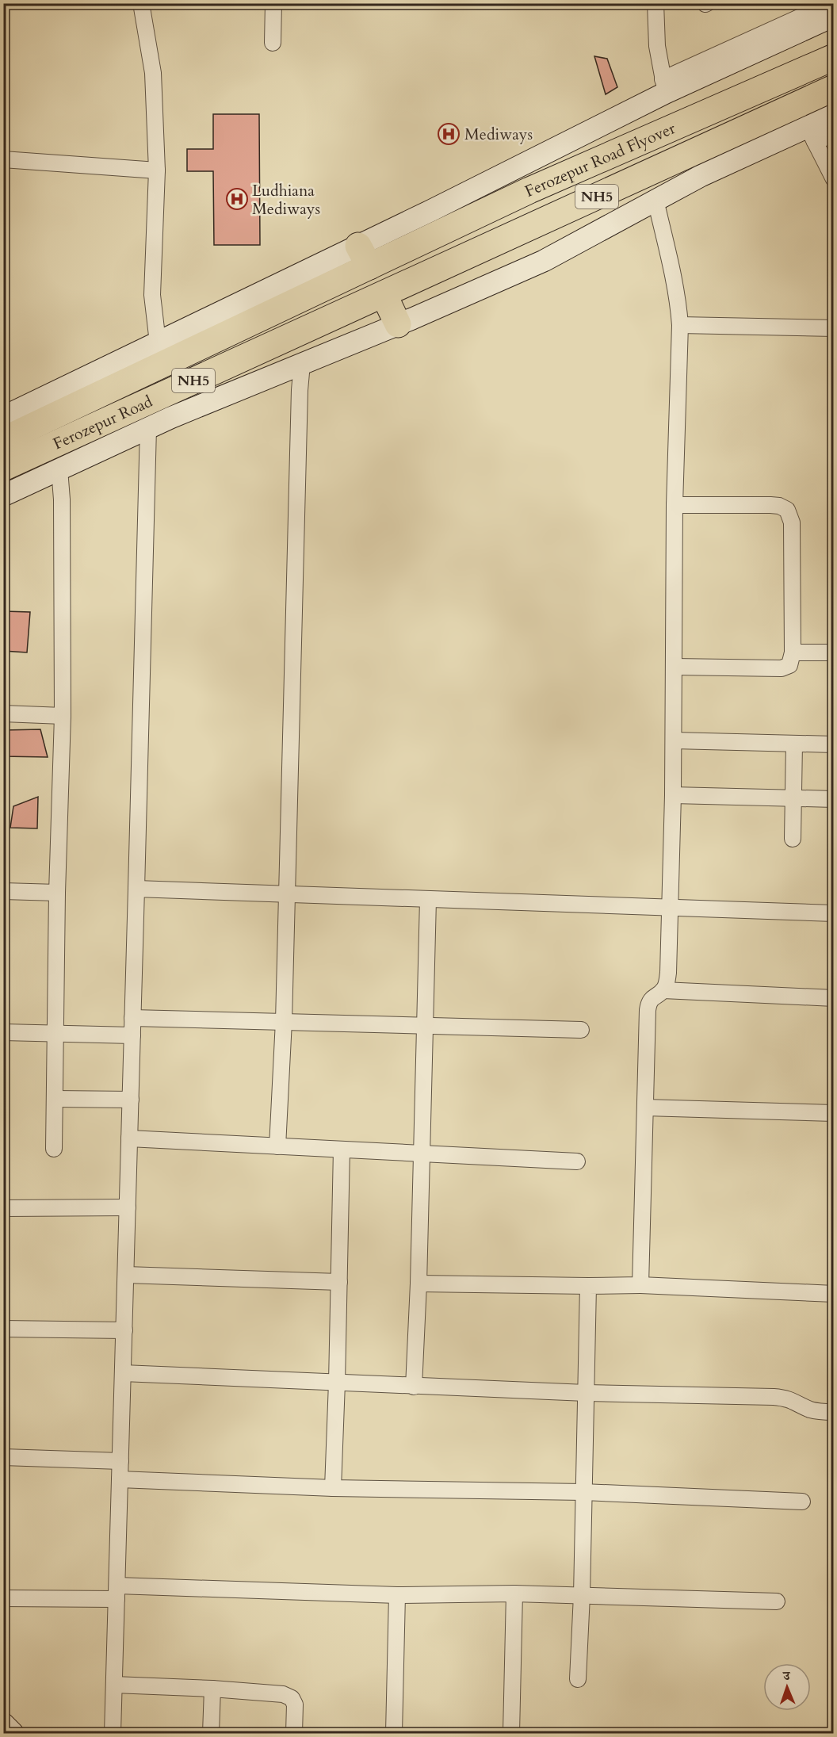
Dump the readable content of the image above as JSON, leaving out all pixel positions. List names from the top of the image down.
{
  "streets": {
    "highway": ["Ferozepur Road Flyover", "NH5", "Ferozepur Road"]
  },
  "crossings": [
    ["Ferozepur Road Flyover", "Ferozepur Road"]
  ],
  "places": {
    "hospital": ["Mediways", "Ludhiana Mediways"]
  },
  "north": "top"
}
